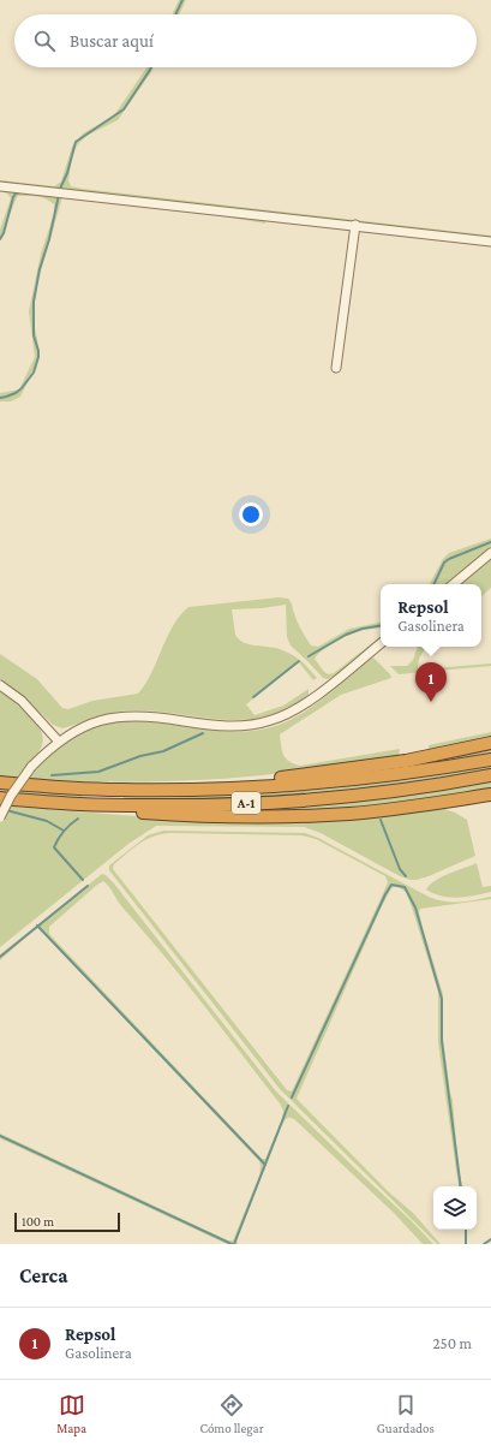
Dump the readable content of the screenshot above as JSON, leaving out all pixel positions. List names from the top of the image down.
{
  "streets": {
    "highway": ["A-1"]
  },
  "scale_bar": "100 m",
  "page": {
    "search": "Buscar aquí",
    "popup": ["Repsol", "Gasolinera"],
    "pins": "1",
    "scale": "100 m",
    "heading": "Cerca",
    "list": [
      {
        "mark": "1",
        "name": "Repsol",
        "note": "Gasolinera",
        "value": "250 m"
      }
    ],
    "nav": ["Mapa", "Cómo llegar", "Guardados"]
  }
}
